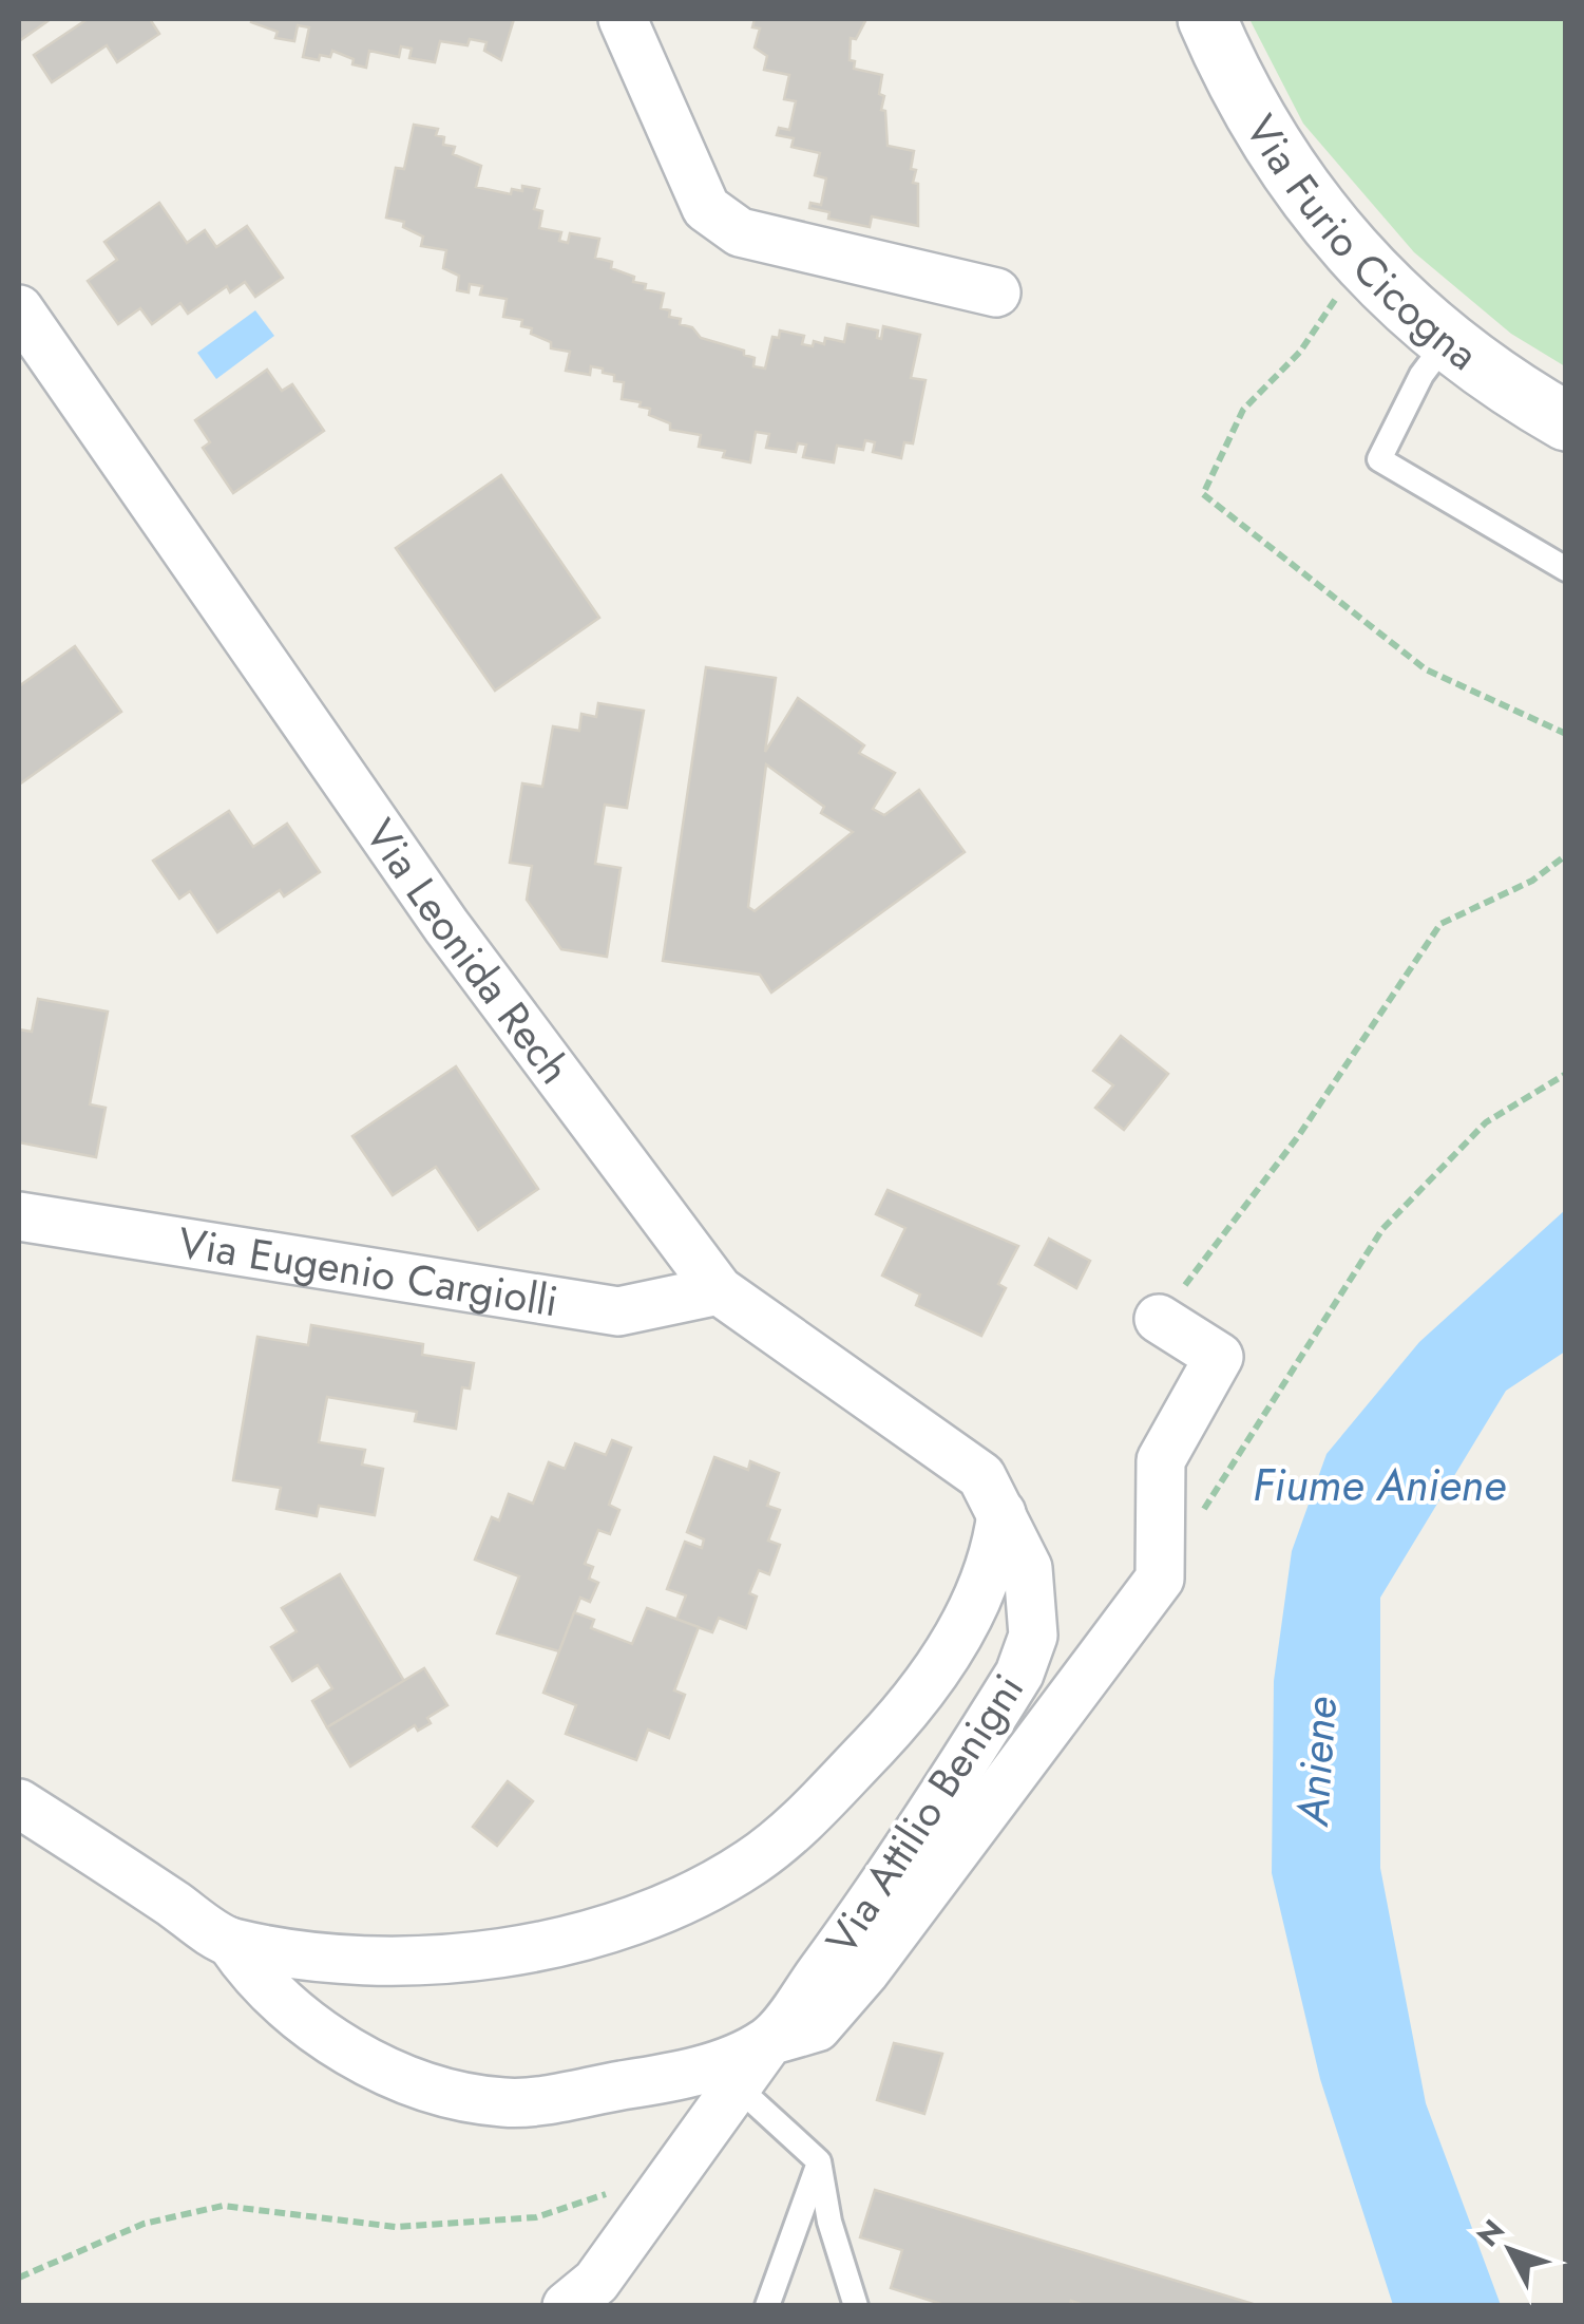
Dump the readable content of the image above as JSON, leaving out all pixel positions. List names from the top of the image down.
{
  "streets": {
    "street": [
      "Via Furio Cicogna",
      "Via Leonida Rech",
      "Via Eugenio Cargiolli",
      "Via Attilio Benigni"
    ]
  },
  "crossings": [
    ["Via Leonida Rech", "Via Eugenio Cargiolli"],
    ["Via Leonida Rech", "Via Attilio Benigni"]
  ],
  "water": ["Fiume Aniene", "Aniene"],
  "north": "top left"
}
